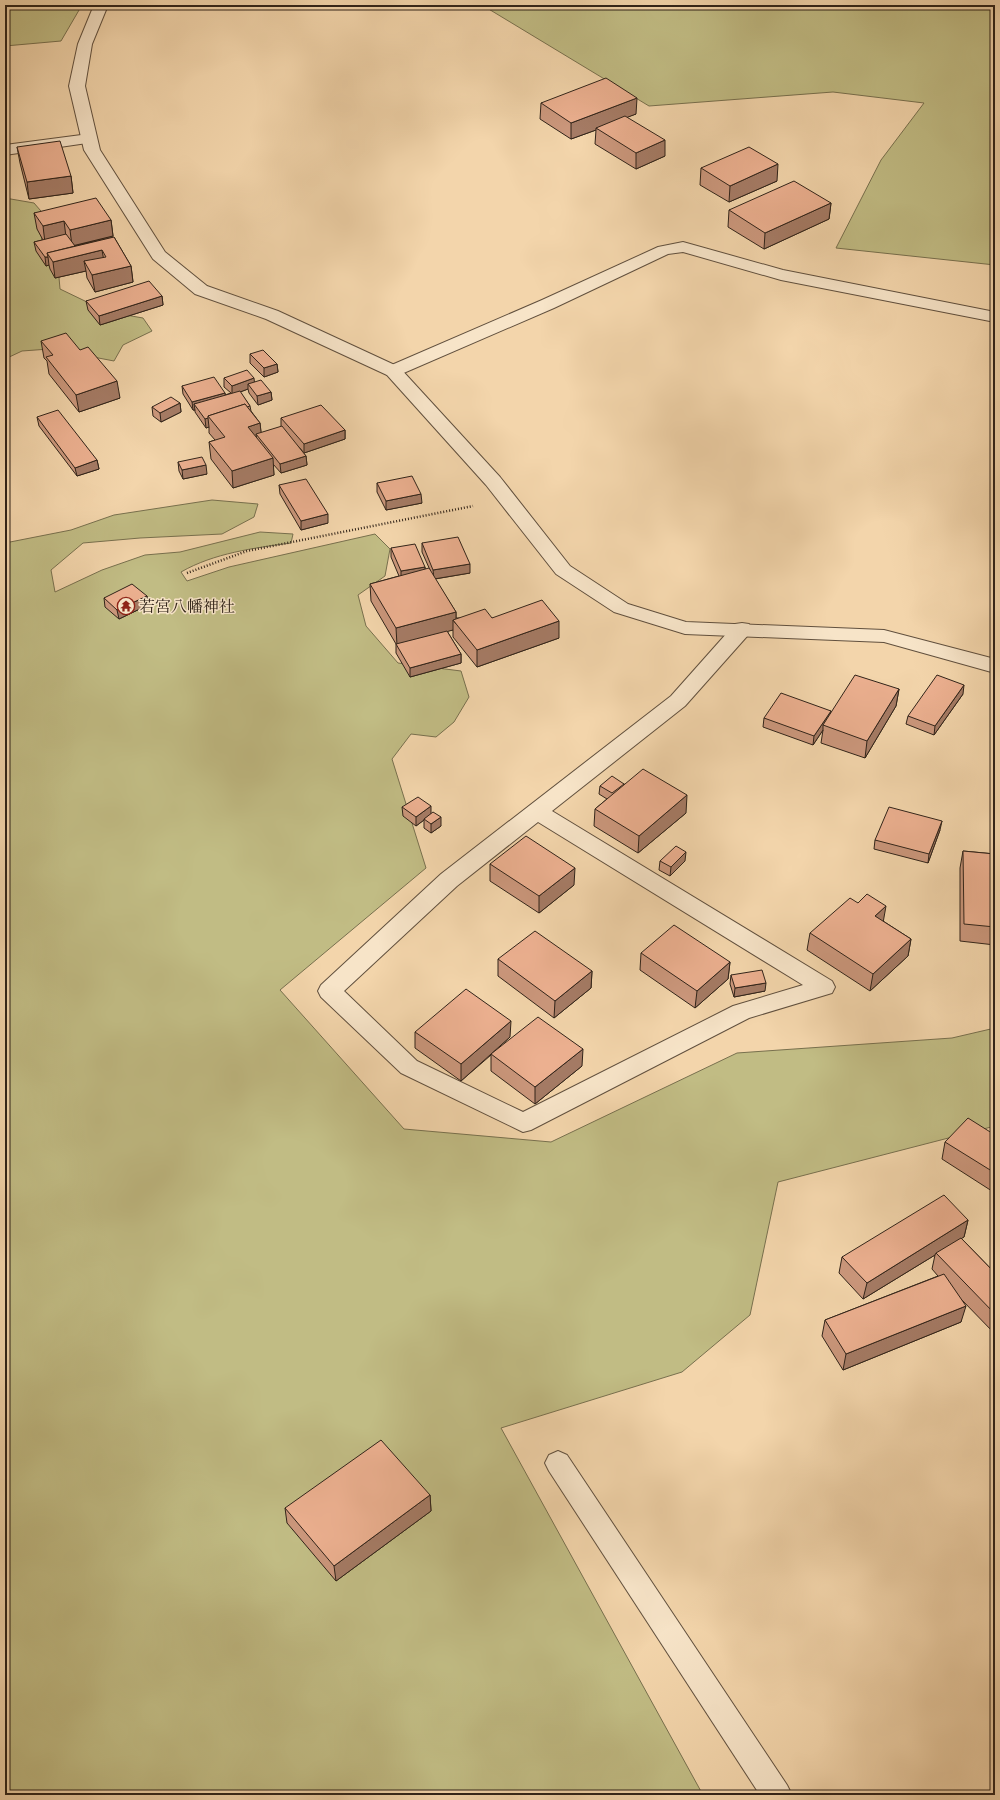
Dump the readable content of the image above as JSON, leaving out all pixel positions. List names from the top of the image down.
{
  "places": {
    "temple": ["若宮八幡神社"]
  }
}
